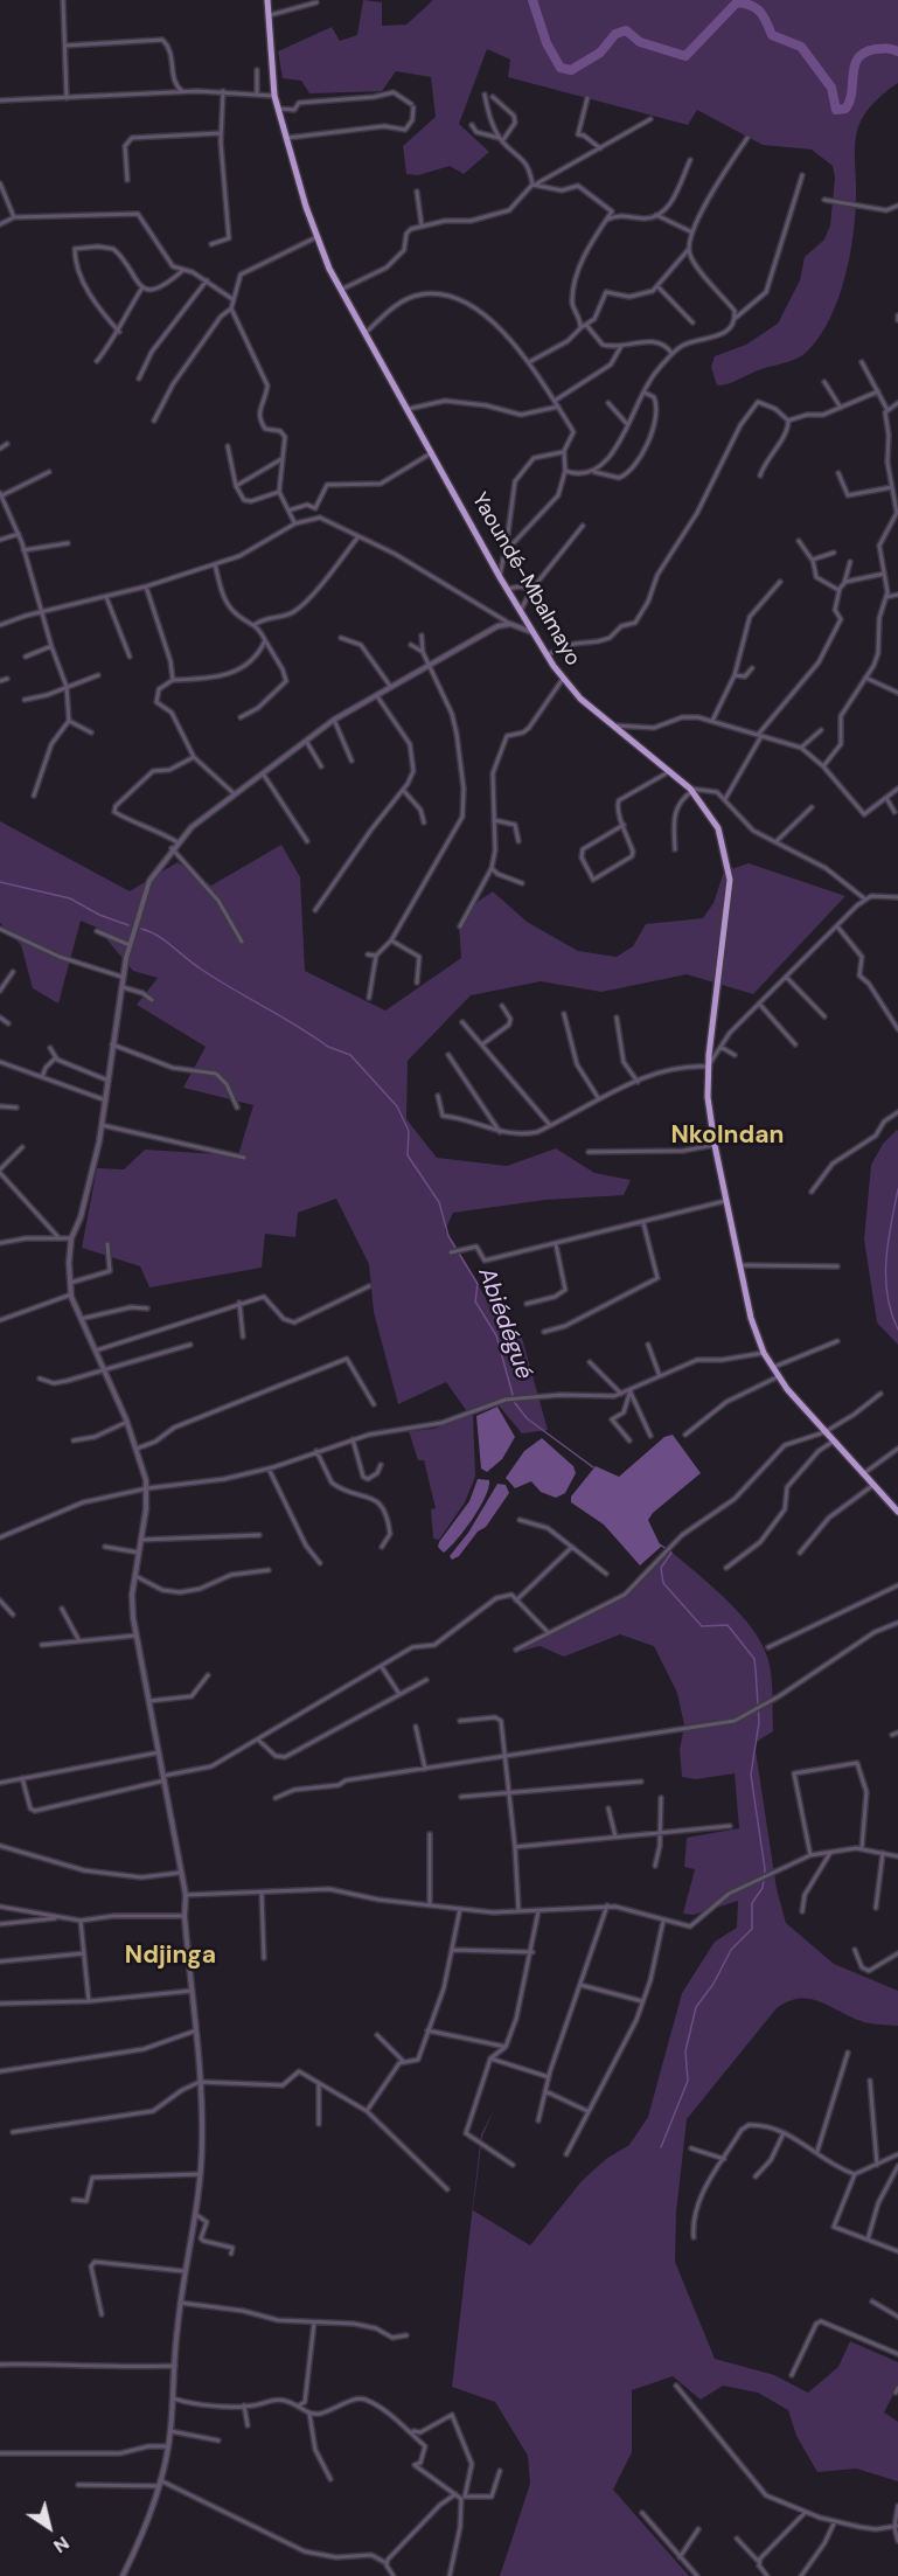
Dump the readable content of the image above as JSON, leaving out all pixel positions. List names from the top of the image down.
{
  "streets": {
    "highway": ["Yaoundé-Mbalmayo"]
  },
  "districts": ["Nkolndan", "Ndjinga"],
  "water": ["Abiédégué"],
  "north": "bottom right"
}
